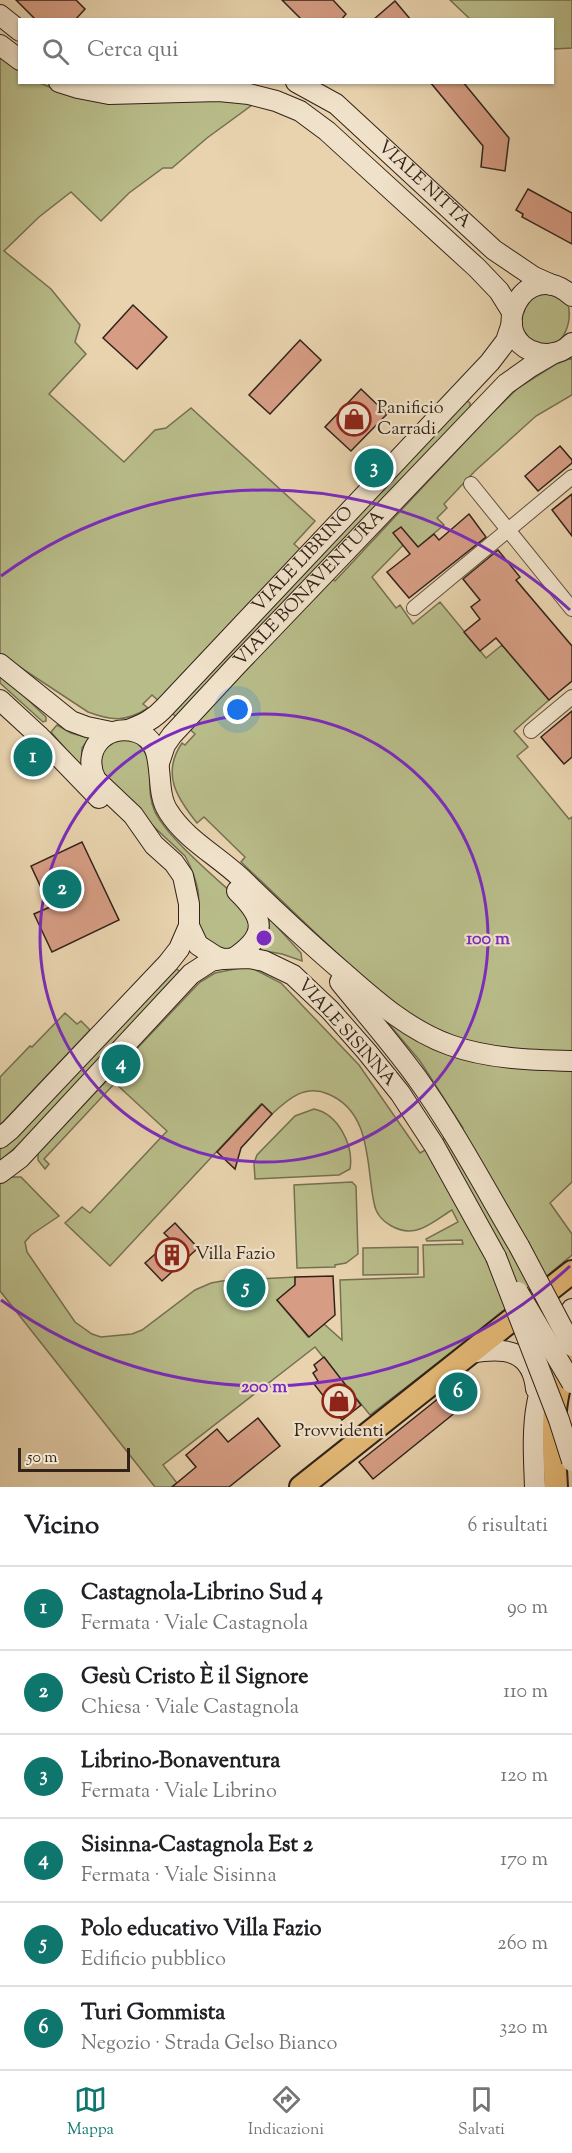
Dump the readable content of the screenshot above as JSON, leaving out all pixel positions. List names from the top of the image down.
{
  "streets": {
    "main road": [
      "VIALE NITTA",
      "VIALE LIBRINO",
      "VIALE BONAVENTURA",
      "VIALE SISINNA"
    ]
  },
  "crossings": [
    ["VIALE NITTA", "VIALE LIBRINO"]
  ],
  "places": {
    "shop": ["Panificio Carradi", "Provvidenti"],
    "building": ["Villa Fazio"]
  },
  "scale_bar": "50 m",
  "page": {
    "search": "Cerca qui",
    "pins": [
      "3",
      "1",
      "2",
      "4",
      "5",
      "6"
    ],
    "scale": "50 m",
    "heading": ["Vicino", "6 risultati"],
    "list": [
      {
        "mark": "1",
        "name": "Castagnola-Librino Sud 4",
        "note": "Fermata · Viale Castagnola",
        "value": "90 m"
      },
      {
        "mark": "2",
        "name": "Gesù Cristo È il Signore",
        "note": "Chiesa · Viale Castagnola",
        "value": "110 m"
      },
      {
        "mark": "3",
        "name": "Librino-Bonaventura",
        "note": "Fermata · Viale Librino",
        "value": "120 m"
      },
      {
        "mark": "4",
        "name": "Sisinna-Castagnola Est 2",
        "note": "Fermata · Viale Sisinna",
        "value": "170 m"
      },
      {
        "mark": "5",
        "name": "Polo educativo Villa Fazio",
        "note": "Edificio pubblico",
        "value": "260 m"
      },
      {
        "mark": "6",
        "name": "Turi Gommista",
        "note": "Negozio · Strada Gelso Bianco",
        "value": "320 m"
      }
    ],
    "nav": ["Mappa", "Indicazioni", "Salvati"]
  },
  "rings": ["100 m", "200 m"]
}
